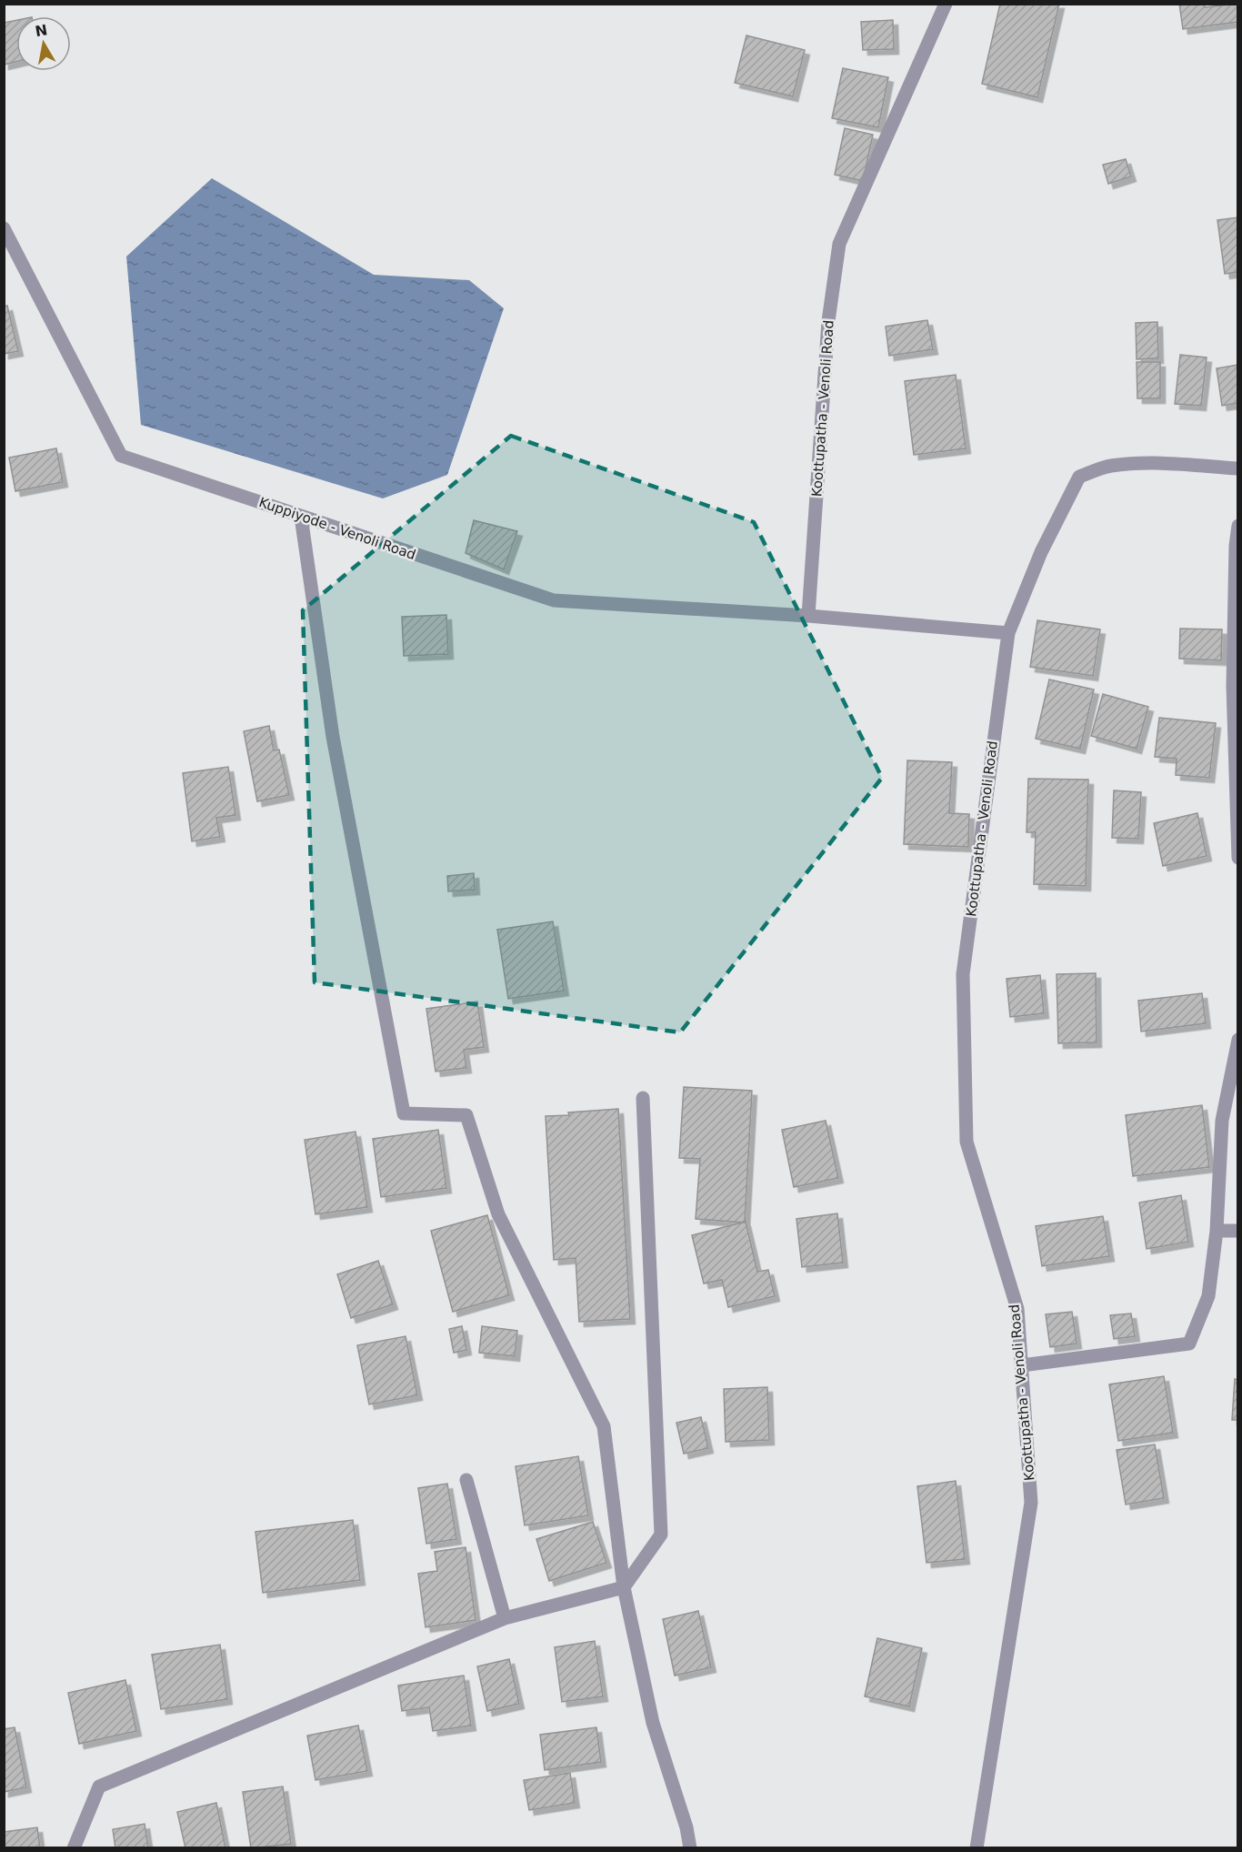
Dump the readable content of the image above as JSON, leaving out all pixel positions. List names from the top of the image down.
{
  "streets": {
    "street": ["Koottupatha - Venoli Road", "Kuppiyode - Venoli Road"]
  },
  "crossings": [
    ["Koottupatha - Venoli Road", "Kuppiyode - Venoli Road"]
  ],
  "north": "top"
}
